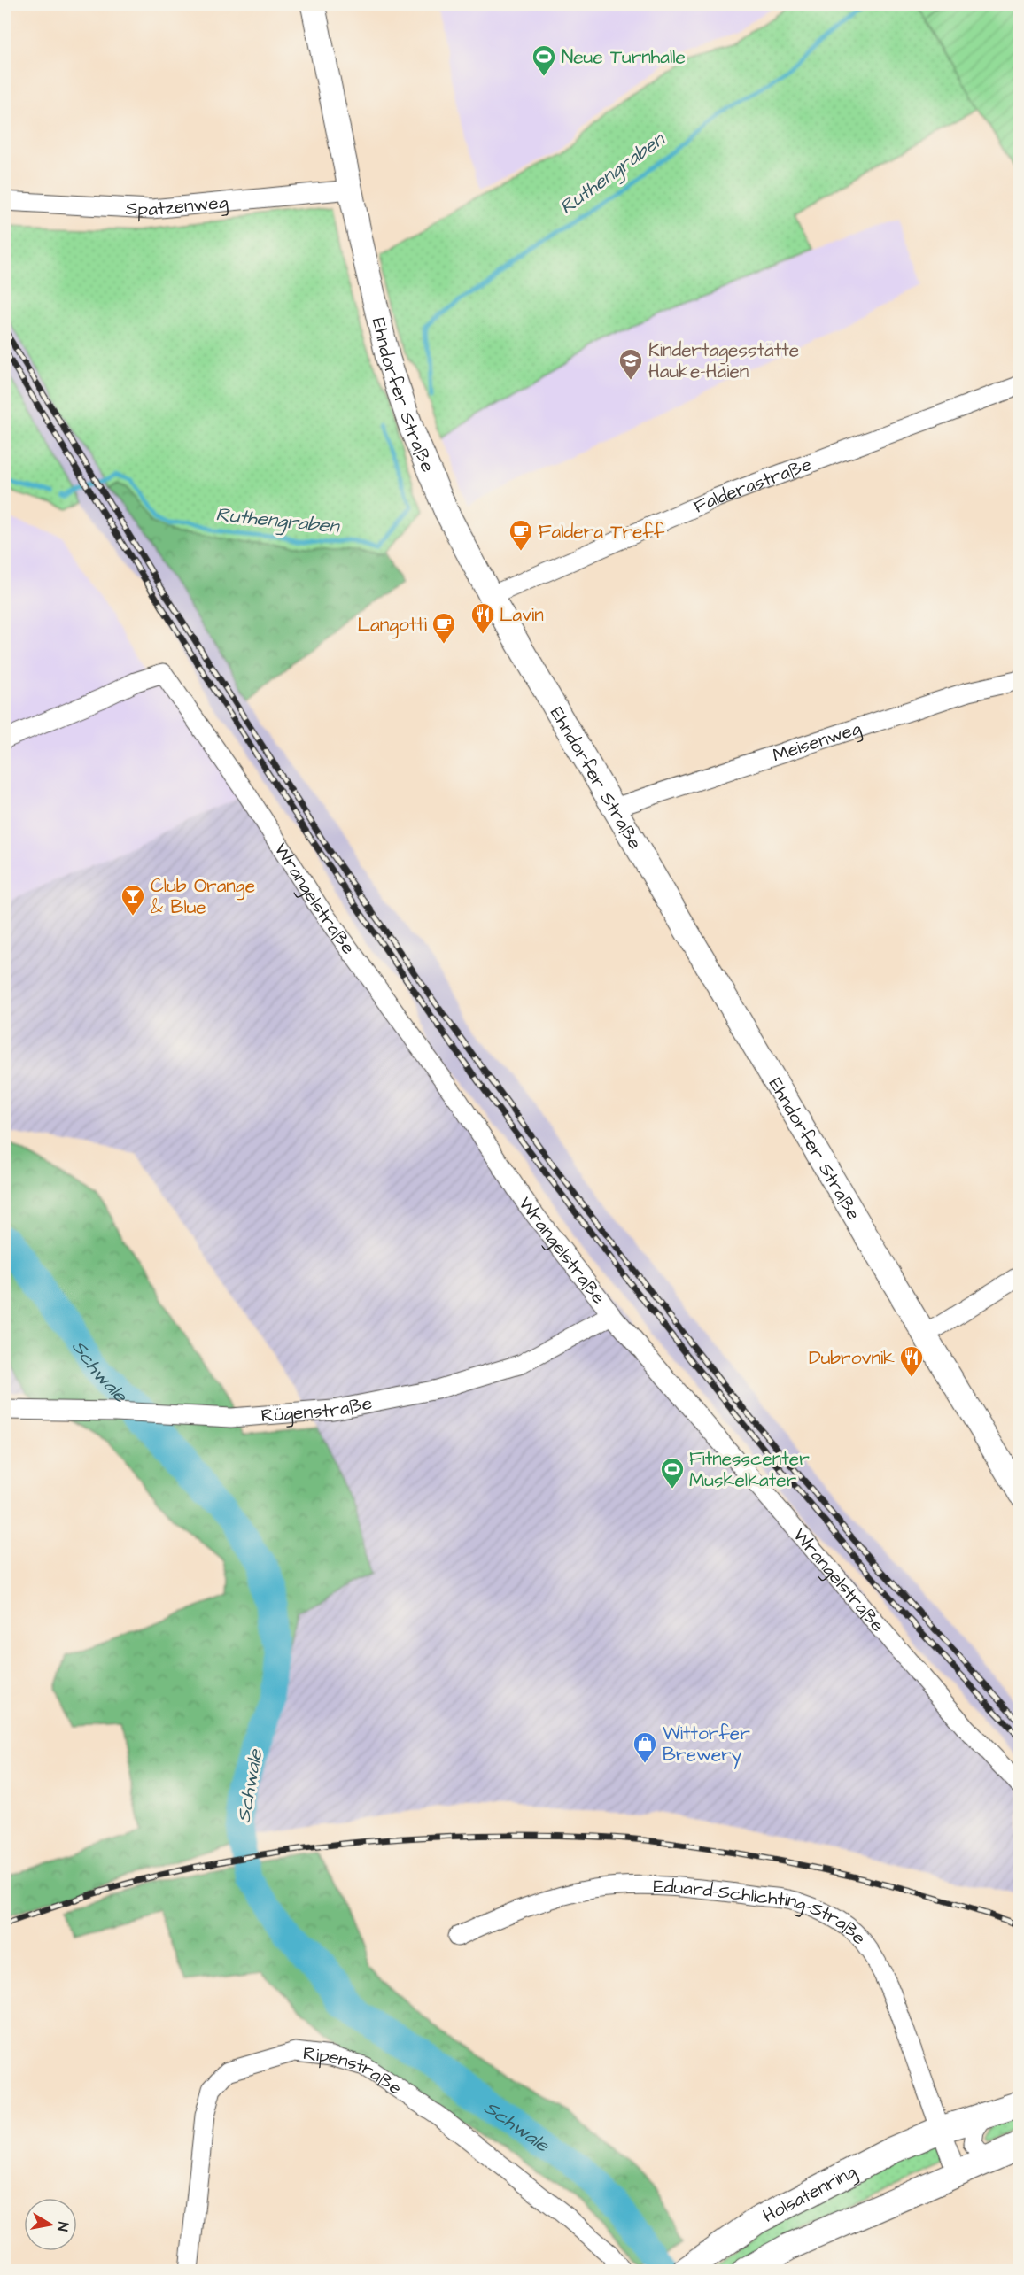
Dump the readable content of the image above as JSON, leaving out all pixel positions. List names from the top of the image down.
{
  "streets": {
    "main road": ["Holsatenring"],
    "street": [
      "Spatzenweg",
      "Ehndorfer Straße",
      "Falderastraße",
      "Meisenweg",
      "Wrangelstraße",
      "Rügenstraße",
      "Eduard-Schlichting-Straße",
      "Ripenstraße"
    ]
  },
  "crossings": [
    ["Spatzenweg", "Ehndorfer Straße"],
    ["Ehndorfer Straße", "Falderastraße"],
    ["Ehndorfer Straße", "Meisenweg"],
    ["Wrangelstraße", "Rügenstraße"],
    ["Eduard-Schlichting-Straße", "Holsatenring"]
  ],
  "water": ["Ruthengraben", "Schwale"],
  "places": {
    "sports": ["Neue Turnhalle", "Fitnesscenter Muskelkater"],
    "school or university": ["Kindertagesstätte Hauke-Haien"],
    "cafe": ["Faldera Treff", "Langotti"],
    "restaurant": ["Lavin", "Dubrovnik"],
    "bar": ["Club Orange & Blue"],
    "shop": ["Wittorfer Brewery"]
  },
  "north": "right"
}
